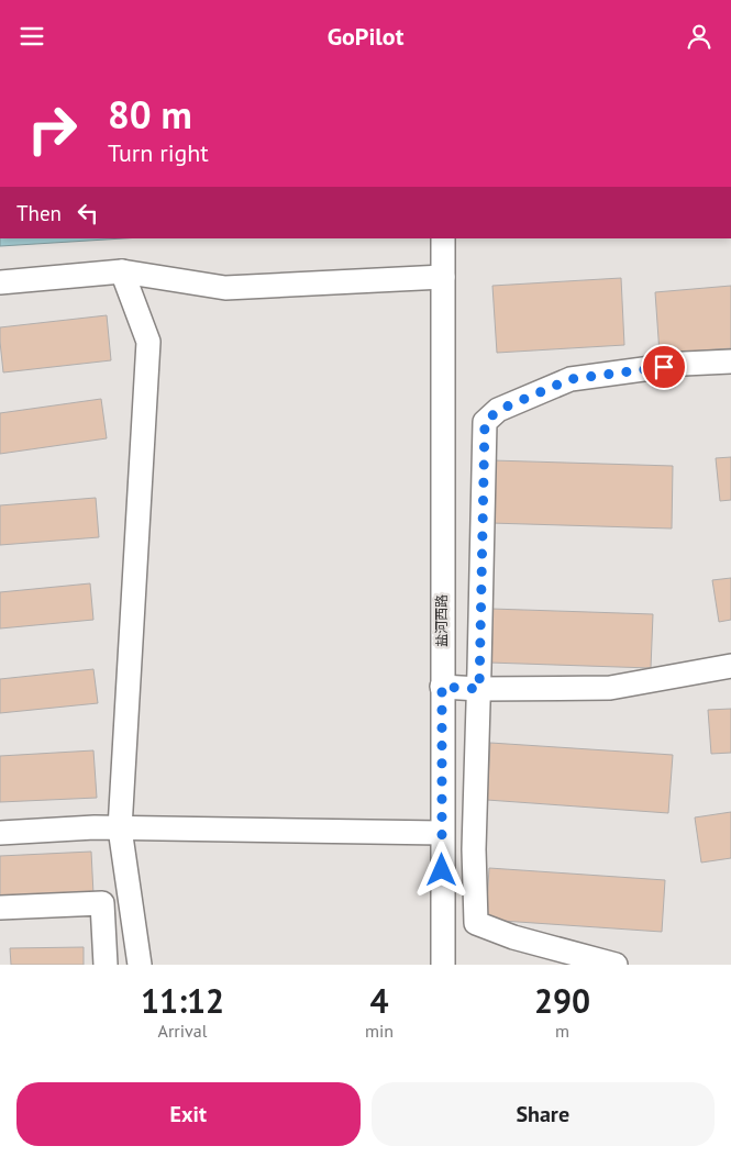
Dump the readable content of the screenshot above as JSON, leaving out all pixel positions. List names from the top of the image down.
{
  "streets": {
    "street": ["盐河西路"]
  },
  "page": {
    "header": "GoPilot",
    "turn": ["80 m", "Turn right"],
    "then": "Then",
    "eta": [
      "11:12",
      "Arrival",
      "4",
      "min",
      "290",
      "m"
    ],
    "buttons": ["Exit", "Share"]
  }
}
